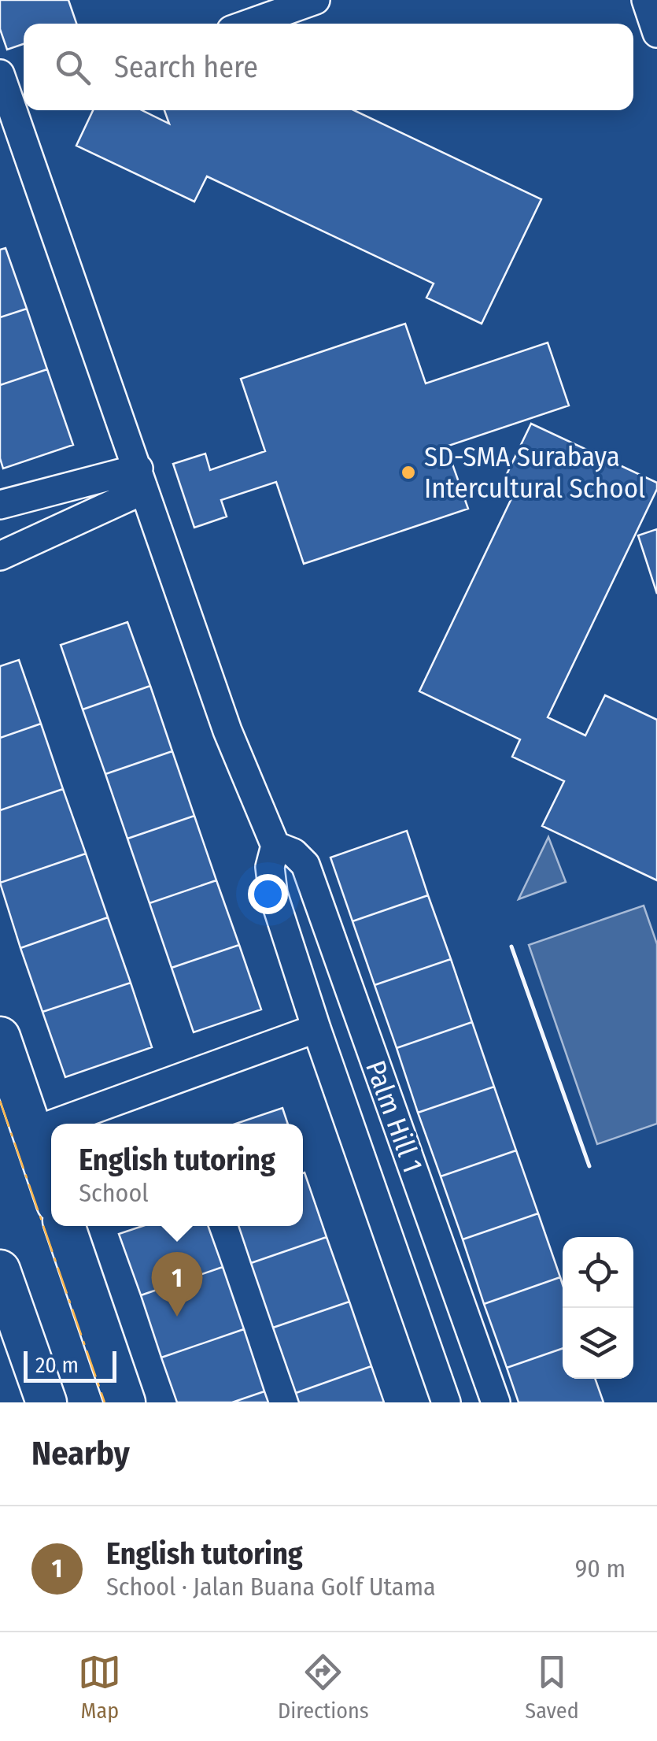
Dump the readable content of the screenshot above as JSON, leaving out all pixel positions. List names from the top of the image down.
{
  "streets": {
    "street": ["Palm Hill 1"]
  },
  "places": ["SD-SMA Surabaya Intercultural School"],
  "scale_bar": "20 m",
  "page": {
    "search": "Search here",
    "popup": ["English tutoring", "School"],
    "pins": "1",
    "scale": "20 m",
    "heading": "Nearby",
    "list": [
      {
        "mark": "1",
        "name": "English tutoring",
        "note": "School · Jalan Buana Golf Utama",
        "value": "90 m"
      }
    ],
    "nav": ["Map", "Directions", "Saved"]
  }
}
